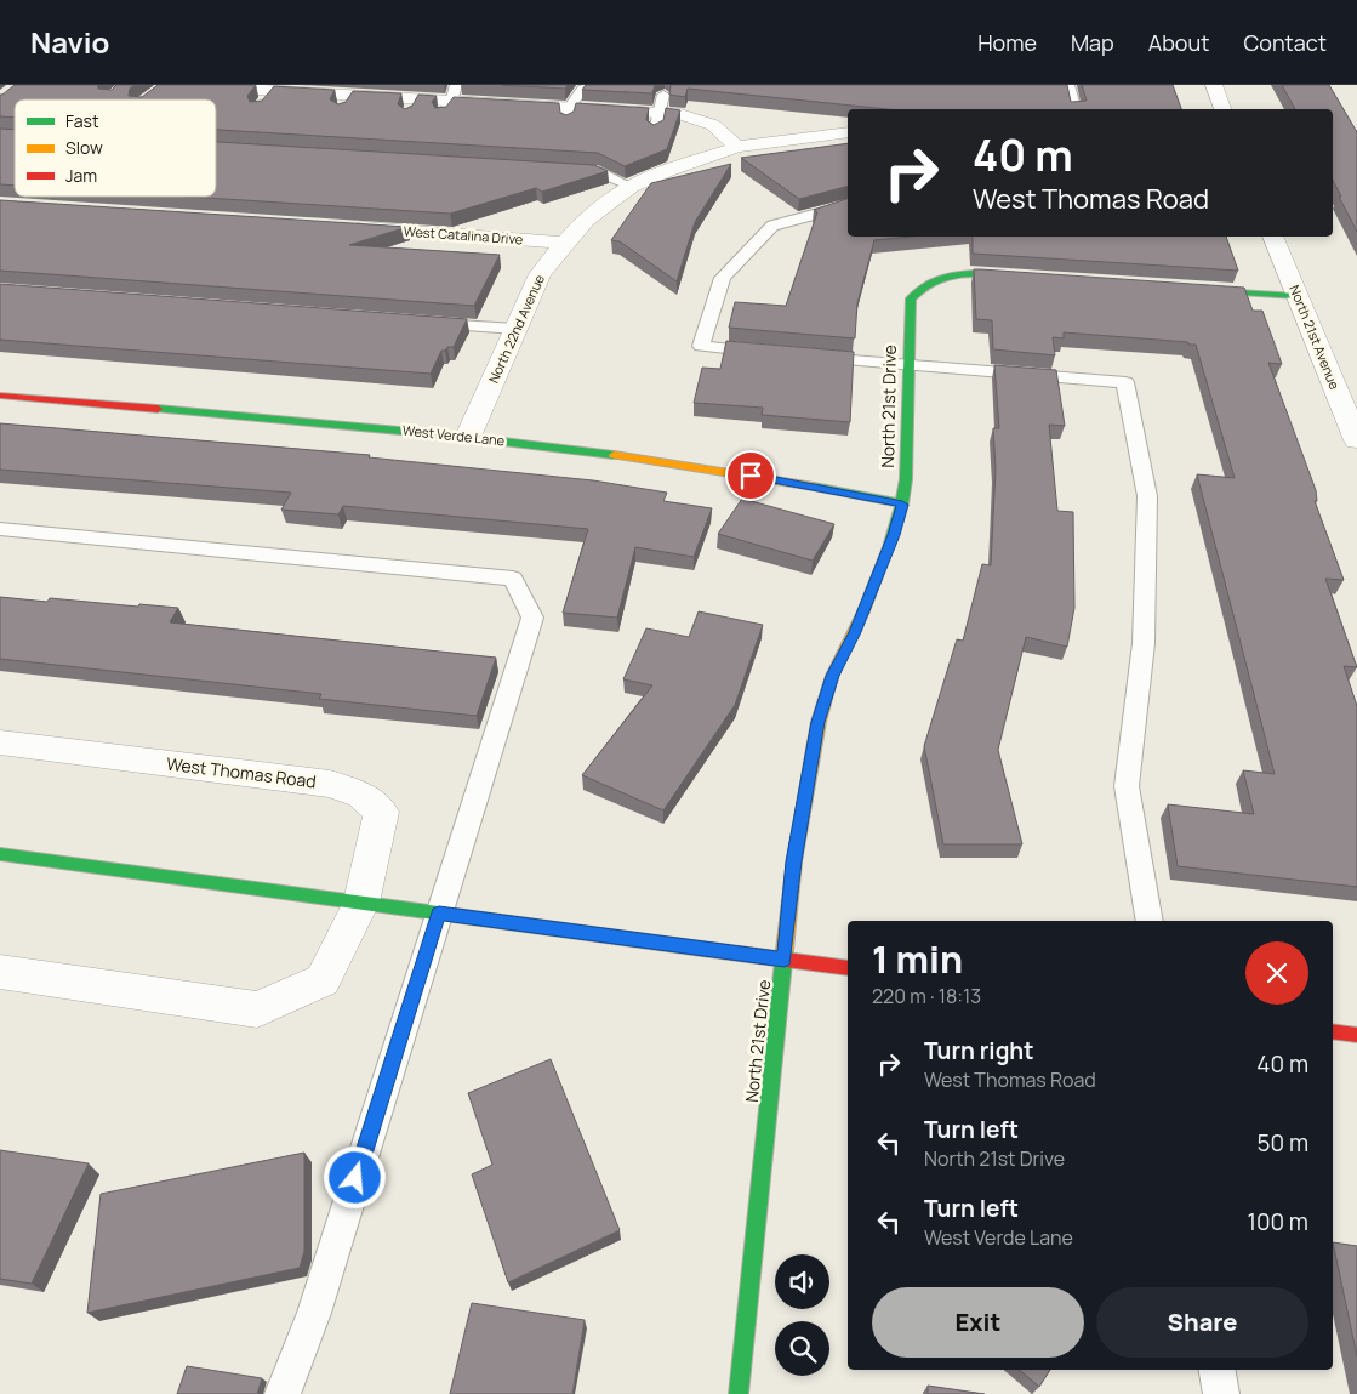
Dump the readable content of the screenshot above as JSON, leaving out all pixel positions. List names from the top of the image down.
{
  "streets": {
    "street": [
      "West Catalina Drive",
      "North 22nd Avenue",
      "North 21st Avenue",
      "North 21st Drive",
      "West Verde Lane",
      "West Thomas Road"
    ]
  },
  "crossings": [
    ["West Catalina Drive", "North 22nd Avenue"],
    ["North 22nd Avenue", "West Verde Lane"],
    ["North 21st Drive", "West Verde Lane"]
  ],
  "legend": ["Fast", "Slow", "Jam"],
  "page": {
    "header": "Navio",
    "nav": [
      "Home",
      "Map",
      "About",
      "Contact"
    ],
    "turn": ["40 m", "West Thomas Road"],
    "heading": ["1 min", "220 m · 18:13"],
    "list": [
      {
        "name": "Turn right",
        "note": "West Thomas Road",
        "value": "40 m"
      },
      {
        "name": "Turn left",
        "note": "North 21st Drive",
        "value": "50 m"
      },
      {
        "name": "Turn left",
        "note": "West Verde Lane",
        "value": "100 m"
      }
    ],
    "buttons": ["Exit", "Share"]
  }
}
